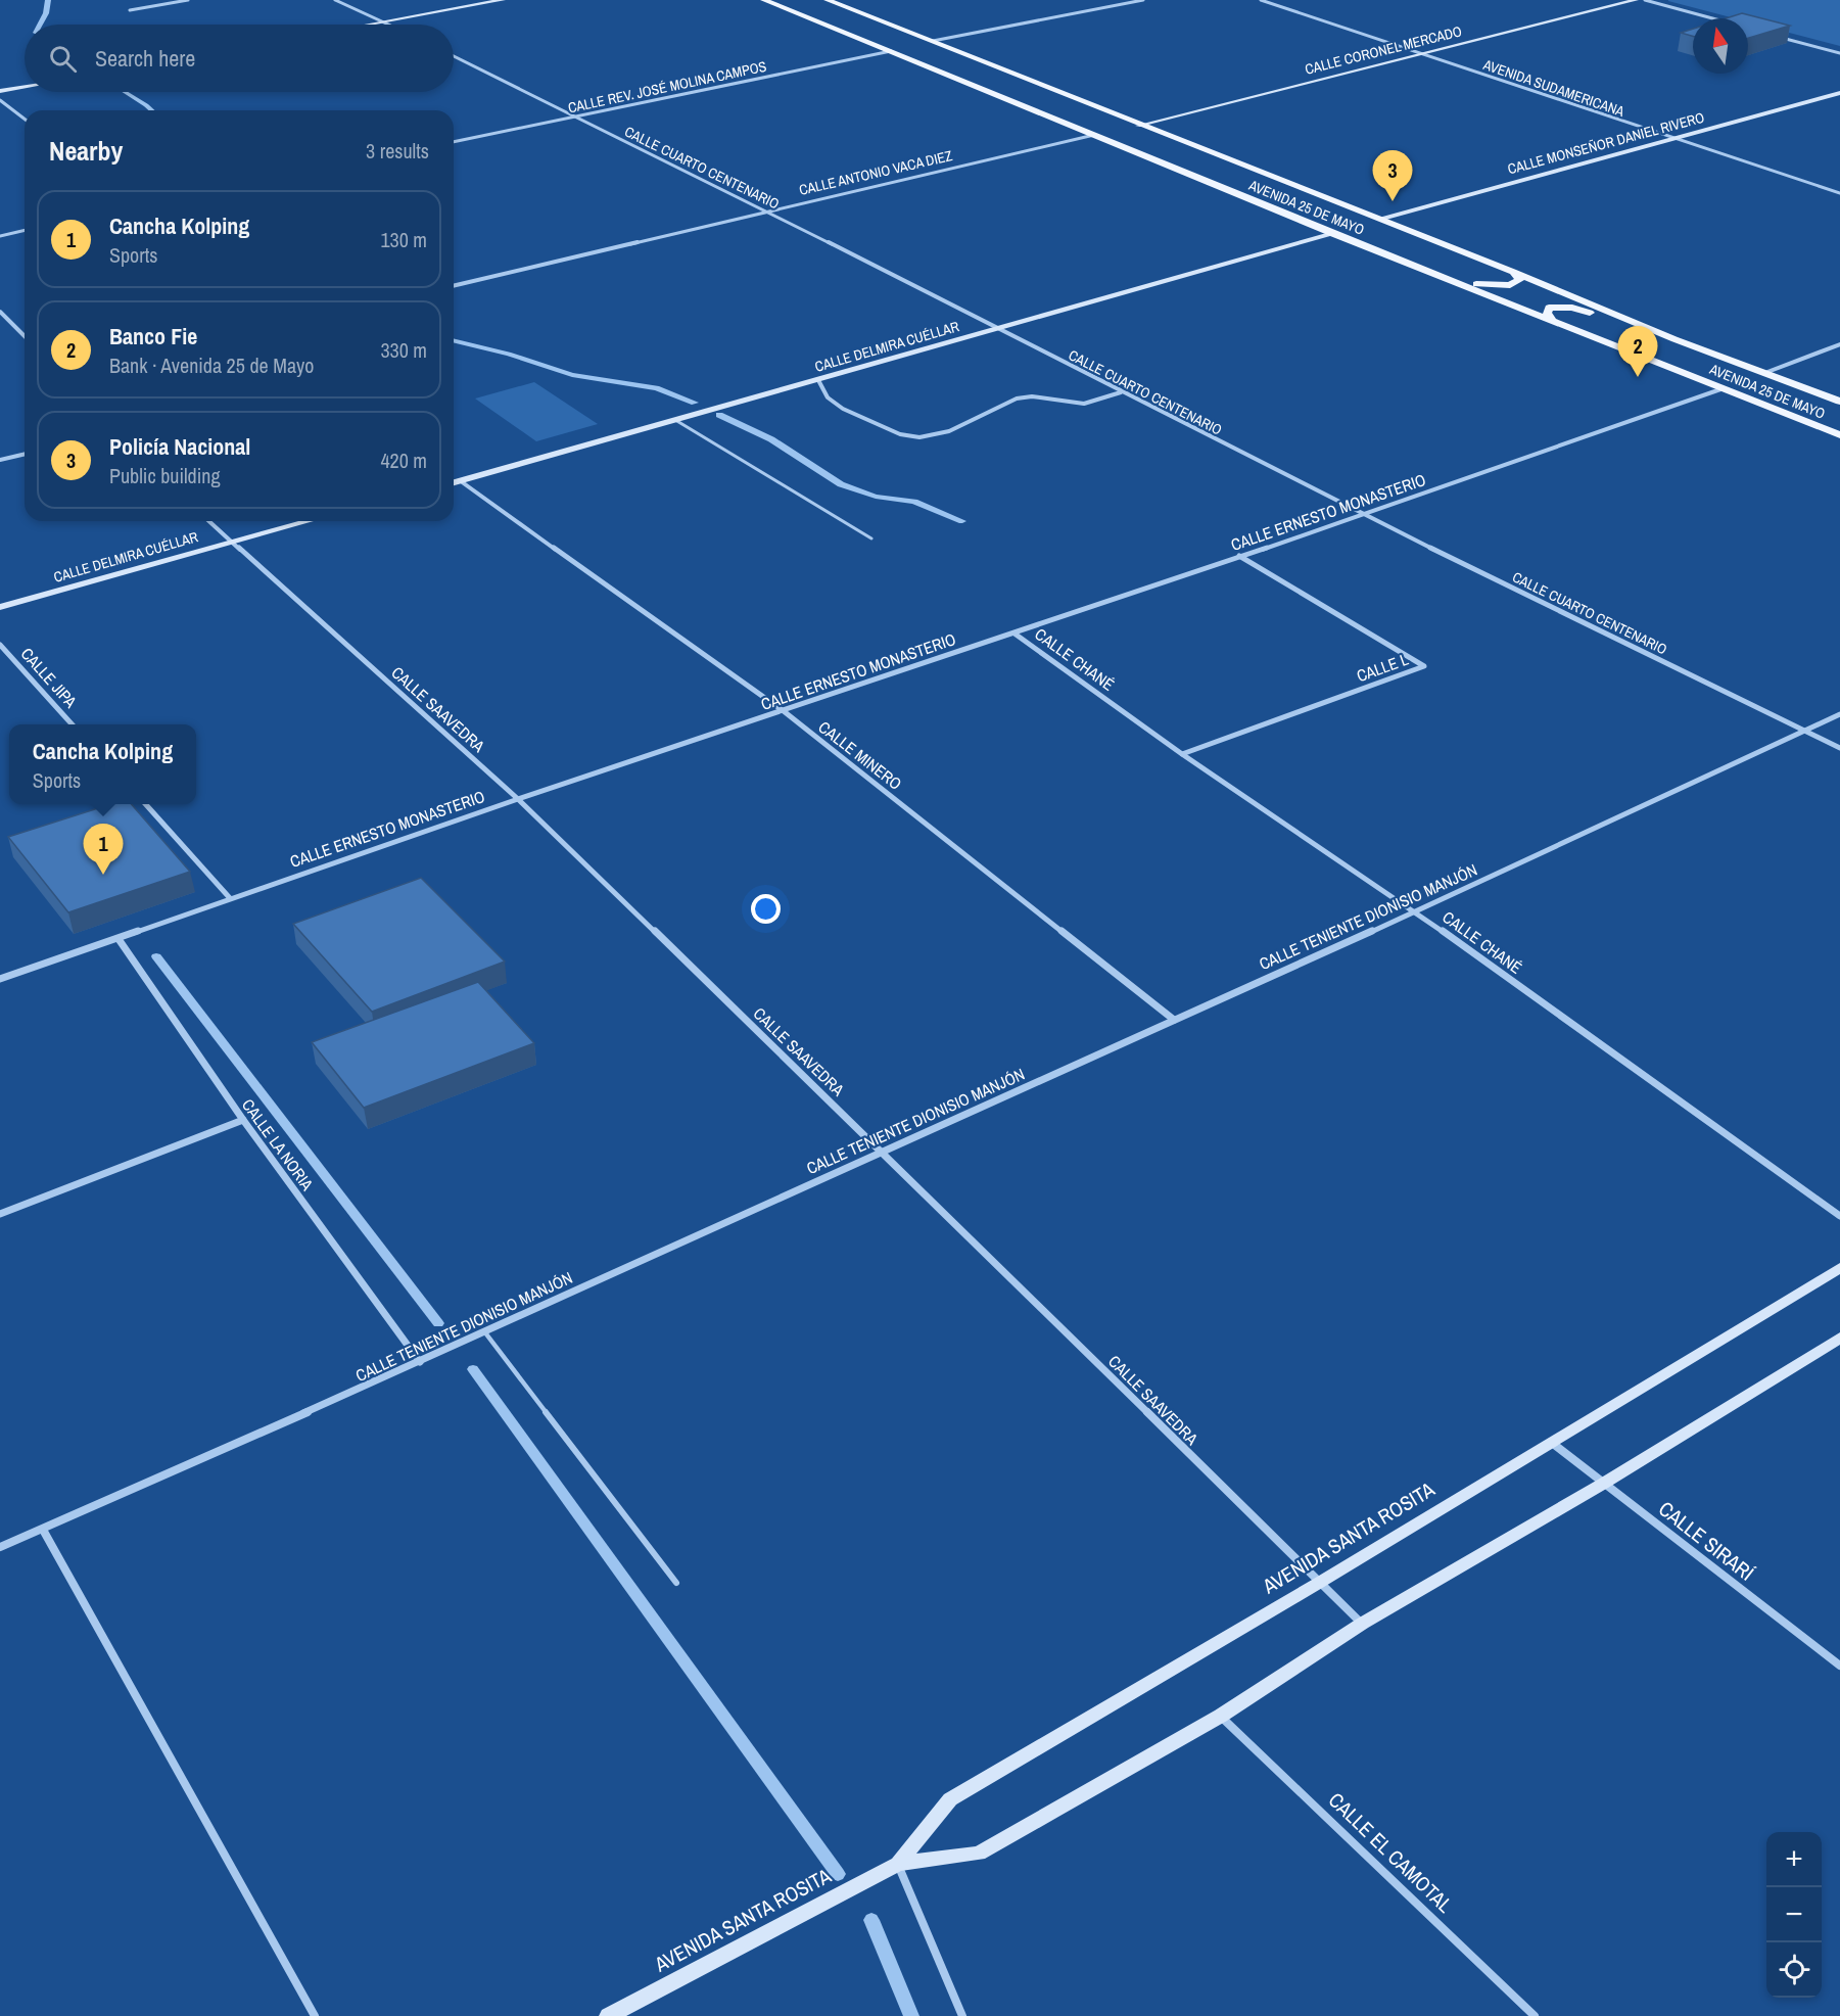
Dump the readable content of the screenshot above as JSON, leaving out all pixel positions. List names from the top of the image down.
{
  "streets": {
    "main road": [
      "CALLE CORONEL MERCADO",
      "CALLE MONSEÑOR DANIEL RIVERO",
      "AVENIDA 25 DE MAYO",
      "CALLE DELMIRA CUÉLLAR",
      "AVENIDA SANTA ROSITA"
    ],
    "street": [
      "CALLE REV. JOSÉ MOLINA CAMPOS",
      "AVENIDA SUDAMERICANA",
      "CALLE CUARTO CENTENARIO",
      "CALLE ANTONIO VACA DIEZ",
      "CALLE ERNESTO MONASTERIO",
      "CALLE CHANÉ",
      "CALLE L",
      "CALLE JIPA",
      "CALLE SAAVEDRA",
      "CALLE MINERO",
      "CALLE TENIENTE DIONISIO MANJÓN",
      "CALLE LA NORIA",
      "CALLE SIRARÍ",
      "CALLE EL CAMOTAL"
    ]
  },
  "crossings": [
    ["CALLE CORONEL MERCADO", "AVENIDA SUDAMERICANA"],
    ["CALLE CORONEL MERCADO", "AVENIDA 25 DE MAYO"],
    ["CALLE REV. JOSÉ MOLINA CAMPOS", "CALLE CUARTO CENTENARIO"],
    ["CALLE REV. JOSÉ MOLINA CAMPOS", "AVENIDA 25 DE MAYO"],
    ["AVENIDA SUDAMERICANA", "CALLE MONSEÑOR DANIEL RIVERO"],
    ["CALLE MONSEÑOR DANIEL RIVERO", "AVENIDA 25 DE MAYO"],
    ["CALLE CUARTO CENTENARIO", "CALLE ANTONIO VACA DIEZ"],
    ["CALLE CUARTO CENTENARIO", "CALLE DELMIRA CUÉLLAR"],
    ["CALLE CUARTO CENTENARIO", "CALLE ERNESTO MONASTERIO"],
    ["CALLE CUARTO CENTENARIO", "CALLE TENIENTE DIONISIO MANJÓN"],
    ["CALLE ANTONIO VACA DIEZ", "AVENIDA 25 DE MAYO"],
    ["AVENIDA 25 DE MAYO", "CALLE DELMIRA CUÉLLAR"],
    ["AVENIDA 25 DE MAYO", "CALLE ERNESTO MONASTERIO"],
    ["CALLE DELMIRA CUÉLLAR", "CALLE SAAVEDRA"],
    ["CALLE DELMIRA CUÉLLAR", "CALLE MINERO"],
    ["CALLE ERNESTO MONASTERIO", "CALLE CHANÉ"],
    ["CALLE ERNESTO MONASTERIO", "CALLE L"],
    ["CALLE ERNESTO MONASTERIO", "CALLE SAAVEDRA"],
    ["CALLE ERNESTO MONASTERIO", "CALLE MINERO"],
    ["CALLE ERNESTO MONASTERIO", "CALLE LA NORIA"],
    ["CALLE CHANÉ", "CALLE L"],
    ["CALLE CHANÉ", "CALLE TENIENTE DIONISIO MANJÓN"],
    ["CALLE SAAVEDRA", "CALLE TENIENTE DIONISIO MANJÓN"],
    ["CALLE SAAVEDRA", "AVENIDA SANTA ROSITA"],
    ["CALLE MINERO", "CALLE TENIENTE DIONISIO MANJÓN"],
    ["CALLE TENIENTE DIONISIO MANJÓN", "CALLE LA NORIA"],
    ["AVENIDA SANTA ROSITA", "CALLE SIRARÍ"],
    ["AVENIDA SANTA ROSITA", "CALLE EL CAMOTAL"]
  ],
  "north": "top",
  "page": {
    "search": "Search here",
    "heading": ["Nearby", "3 results"],
    "pins": ["3", "2", "1"],
    "list": [
      {
        "mark": "1",
        "name": "Cancha Kolping",
        "note": "Sports",
        "value": "130 m"
      },
      {
        "mark": "2",
        "name": "Banco Fie",
        "note": "Bank · Avenida 25 de Mayo",
        "value": "330 m"
      },
      {
        "mark": "3",
        "name": "Policía Nacional",
        "note": "Public building",
        "value": "420 m"
      }
    ],
    "popup": ["Cancha Kolping", "Sports"],
    "map_buttons": ["+", "−"]
  }
}
